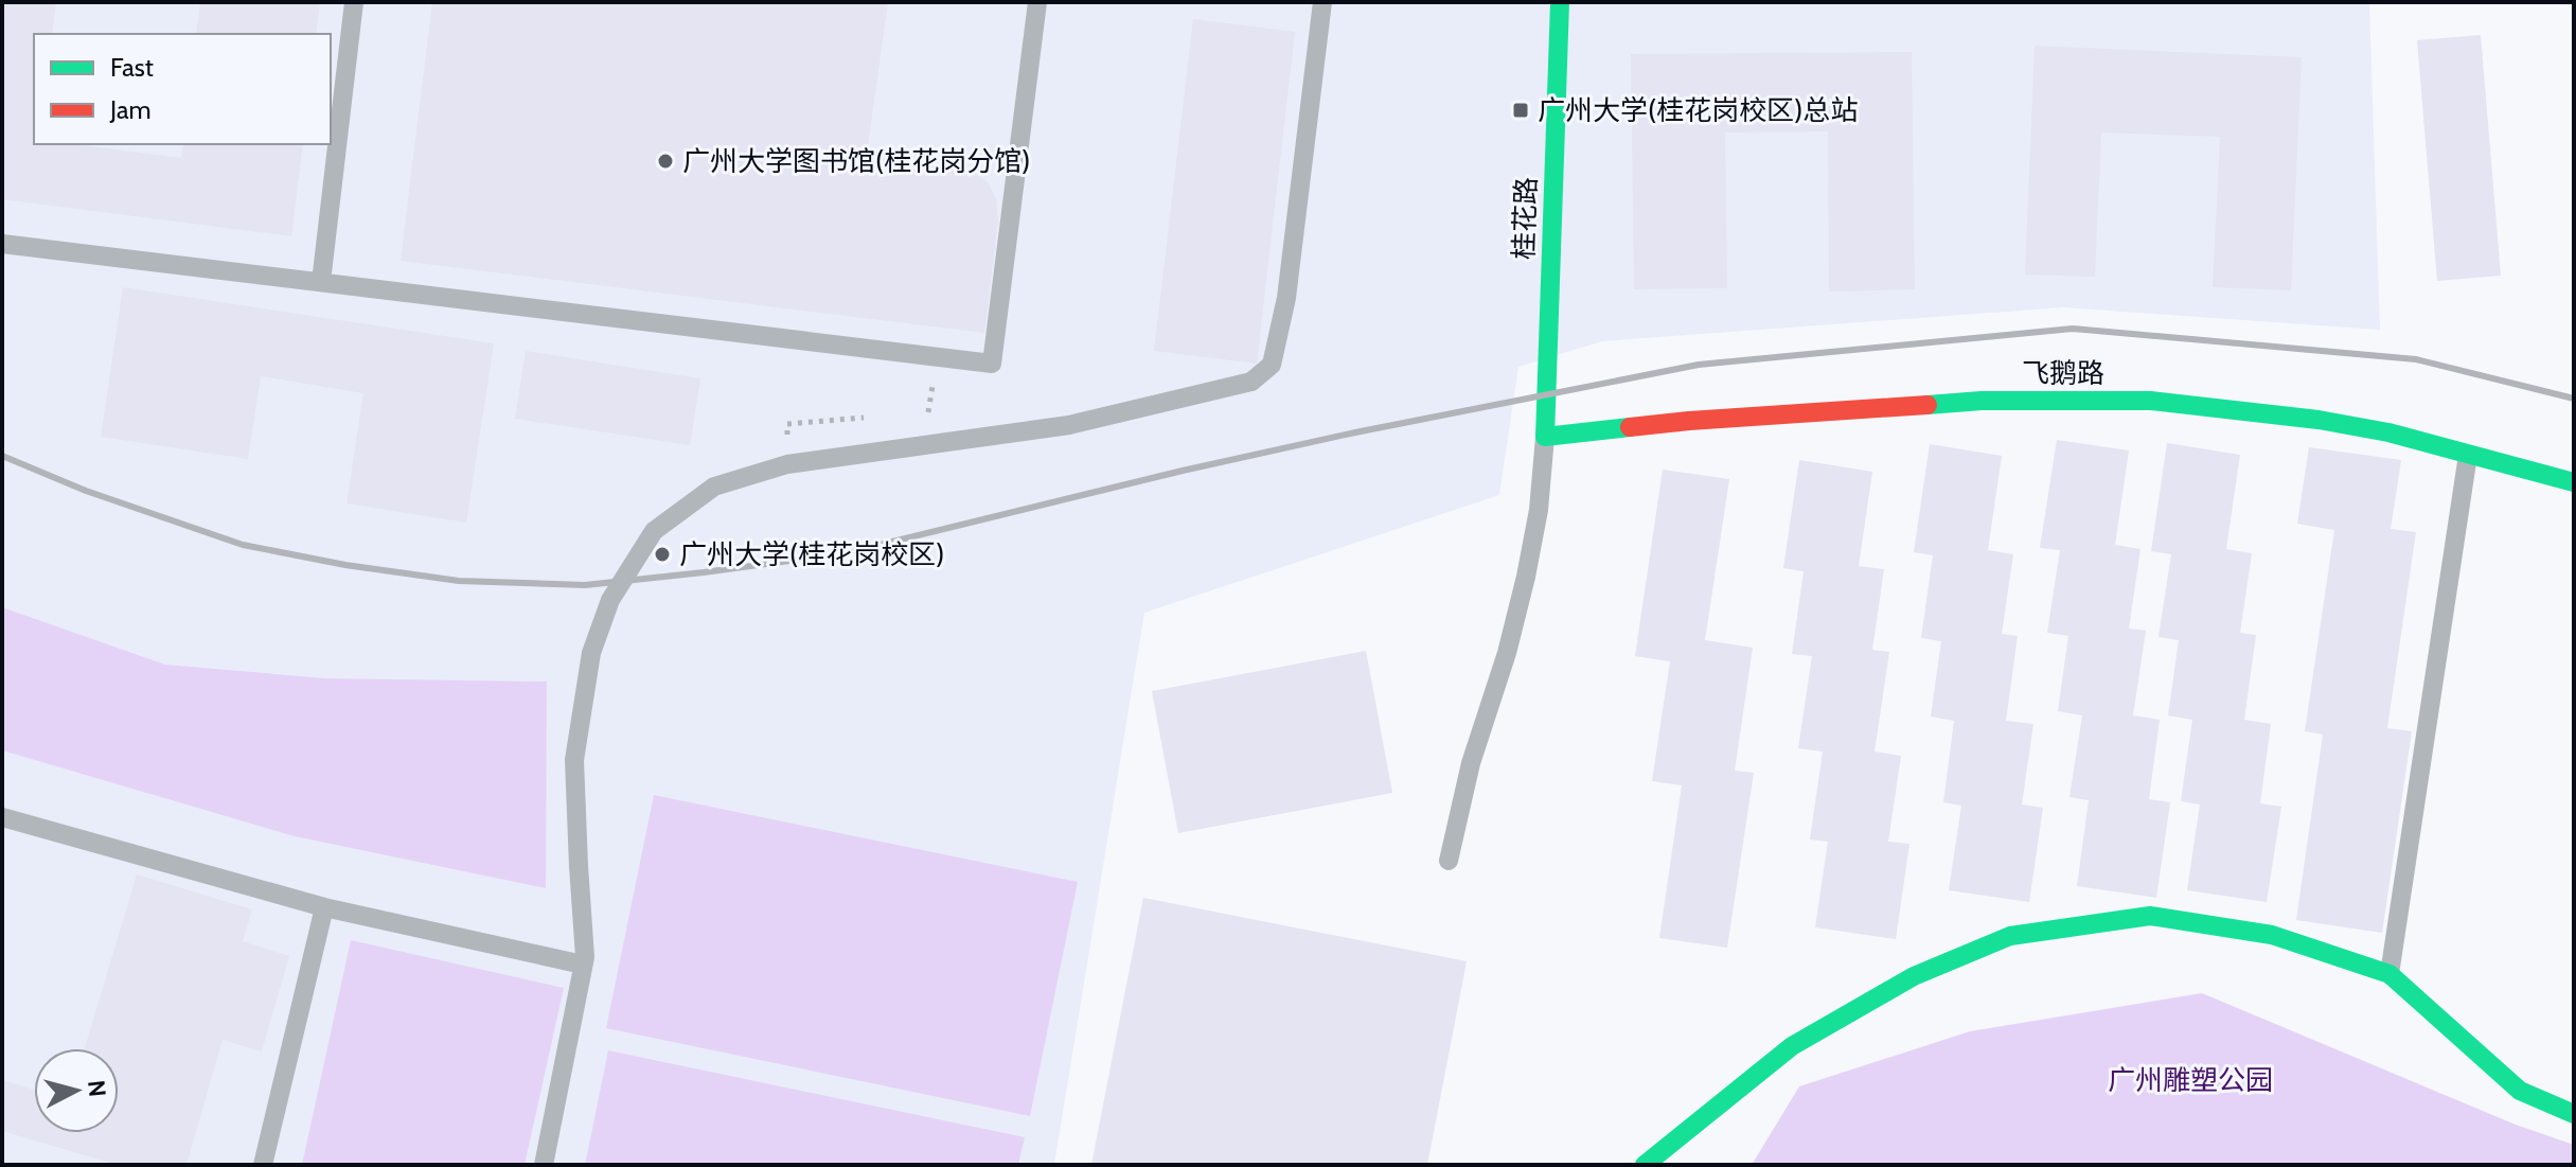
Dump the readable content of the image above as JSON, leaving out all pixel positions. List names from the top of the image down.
{
  "streets": {
    "street": ["桂花路", "飞鹅路"]
  },
  "crossings": [
    ["桂花路", "飞鹅路"]
  ],
  "parks": ["广州雕塑公园"],
  "places": {
    "transit": ["广州大学(桂花岗校区)总站"],
    "other": ["广州大学图书馆(桂花岗分馆)", "广州大学(桂花岗校区)"]
  },
  "legend": ["Fast", "Jam"],
  "north": "right"
}
